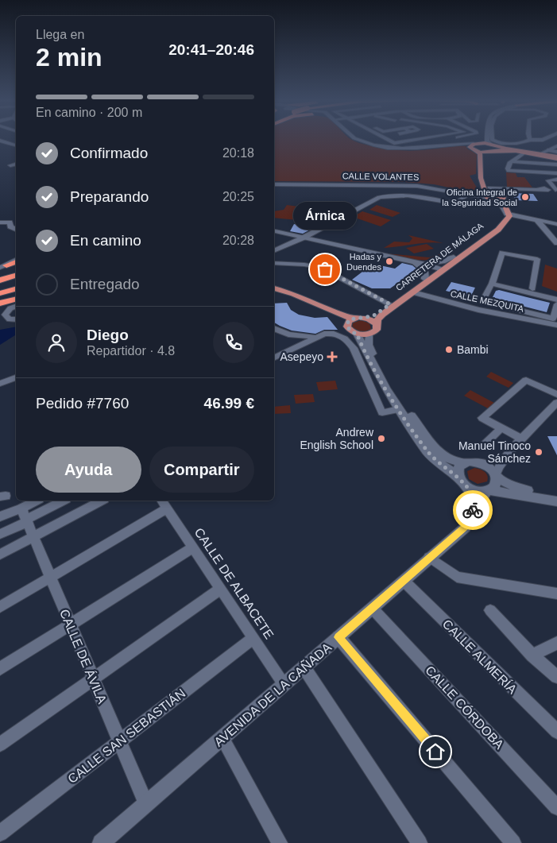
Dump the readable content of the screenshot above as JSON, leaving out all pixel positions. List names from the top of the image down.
{
  "streets": {
    "main road": ["CALLE VOLANTES", "CARRETERA DE MÁLAGA", "AVENIDA DE LA CAÑADA"],
    "street": [
      "CALLE MEZQUITA",
      "CALLE DE ALBACETE",
      "CALLE DE ÁVILA",
      "CALLE ALMERÍA",
      "CALLE CÓRDOBA",
      "CALLE SAN SEBASTIÁN"
    ]
  },
  "crossings": [
    ["CARRETERA DE MÁLAGA", "CALLE MEZQUITA"],
    ["CALLE DE ALBACETE", "AVENIDA DE LA CAÑADA"],
    ["CALLE DE ALBACETE", "CALLE SAN SEBASTIÁN"],
    ["CALLE DE ÁVILA", "AVENIDA DE LA CAÑADA"],
    ["CALLE DE ÁVILA", "CALLE SAN SEBASTIÁN"],
    ["CALLE ALMERÍA", "AVENIDA DE LA CAÑADA"],
    ["AVENIDA DE LA CAÑADA", "CALLE CÓRDOBA"]
  ],
  "places": {
    "other": [
      "Oficina Integral de la Seguridad Social",
      "Hadas y Duendes",
      "Árnica",
      "Bambi",
      "Andrew English School",
      "Manuel Tinoco Sánchez"
    ],
    "health": ["Asepeyo"]
  },
  "page": {
    "heading": ["2 min", "Llega en", "20:41–20:46"],
    "panel": [
      "Diego",
      "Repartidor · 4.8",
      "Pedido #7760",
      "46.99 €"
    ],
    "bar": "En camino · 200 m",
    "list": [
      ["Confirmado", "20:18"],
      ["Preparando", "20:25"],
      ["En camino", "20:28"],
      "Entregado"
    ],
    "bubble": "Árnica",
    "buttons": ["Ayuda", "Compartir"]
  }
}
